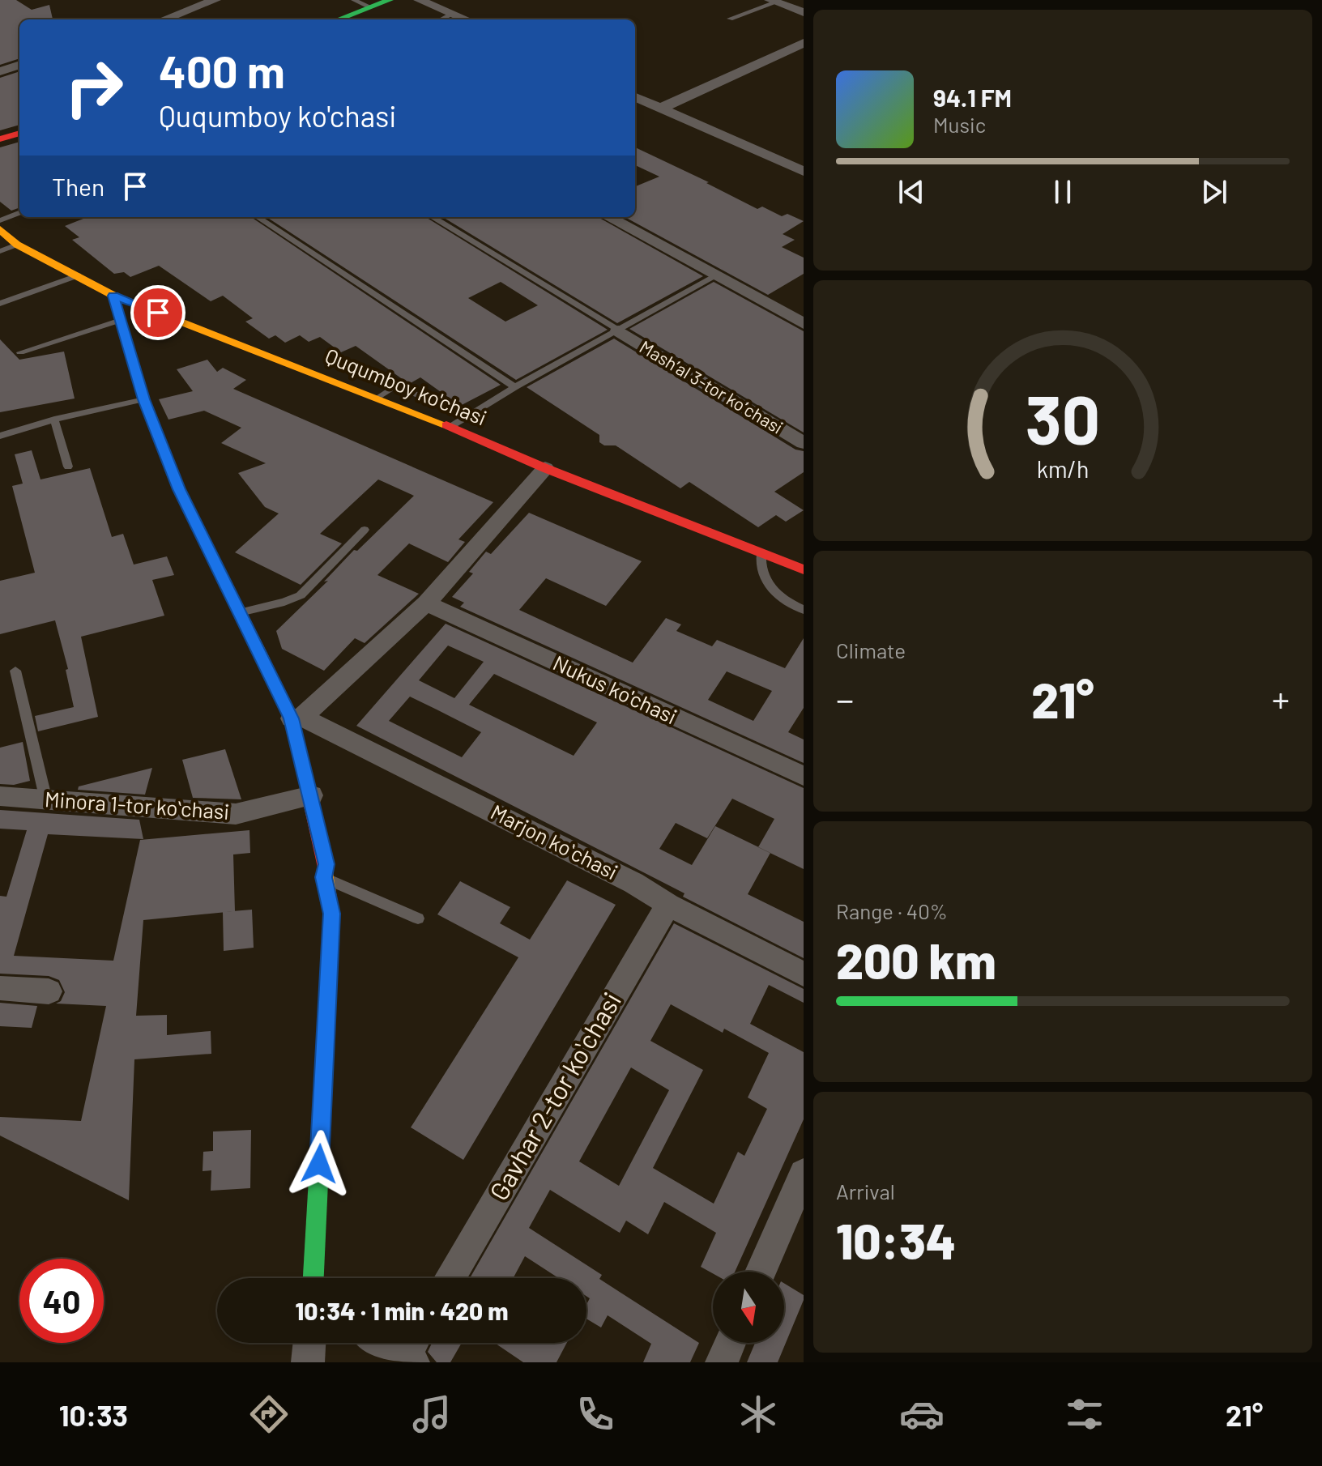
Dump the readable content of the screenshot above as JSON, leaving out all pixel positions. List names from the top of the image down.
{
  "streets": {
    "street": [
      "Ququmboy ko'chasi",
      "Mashʼal 3-tor koʼchasi",
      "Nukus ko'chasi",
      "Minora 1-tor koʻchasi",
      "Marjon koʻchasi",
      "Gavhar 2-tor koʻchasi"
    ]
  },
  "crossings": [
    ["Marjon koʻchasi", "Gavhar 2-tor koʻchasi"]
  ],
  "north": "bottom",
  "page": {
    "turn": ["400 m", "Ququmboy ko'chasi"],
    "song": ["94.1 FM", "Music"],
    "then": "Then",
    "tile": [
      "Climate",
      ["Range · 40%", "200 km"],
      ["Arrival", "10:34"]
    ],
    "heat": ["−", "21°", "+"],
    "limit": "40",
    "trip": "10:34 · 1 min · 420 m",
    "tabs": ["10:33", "21°"],
    "gauge": ["30", "km/h"]
  }
}
